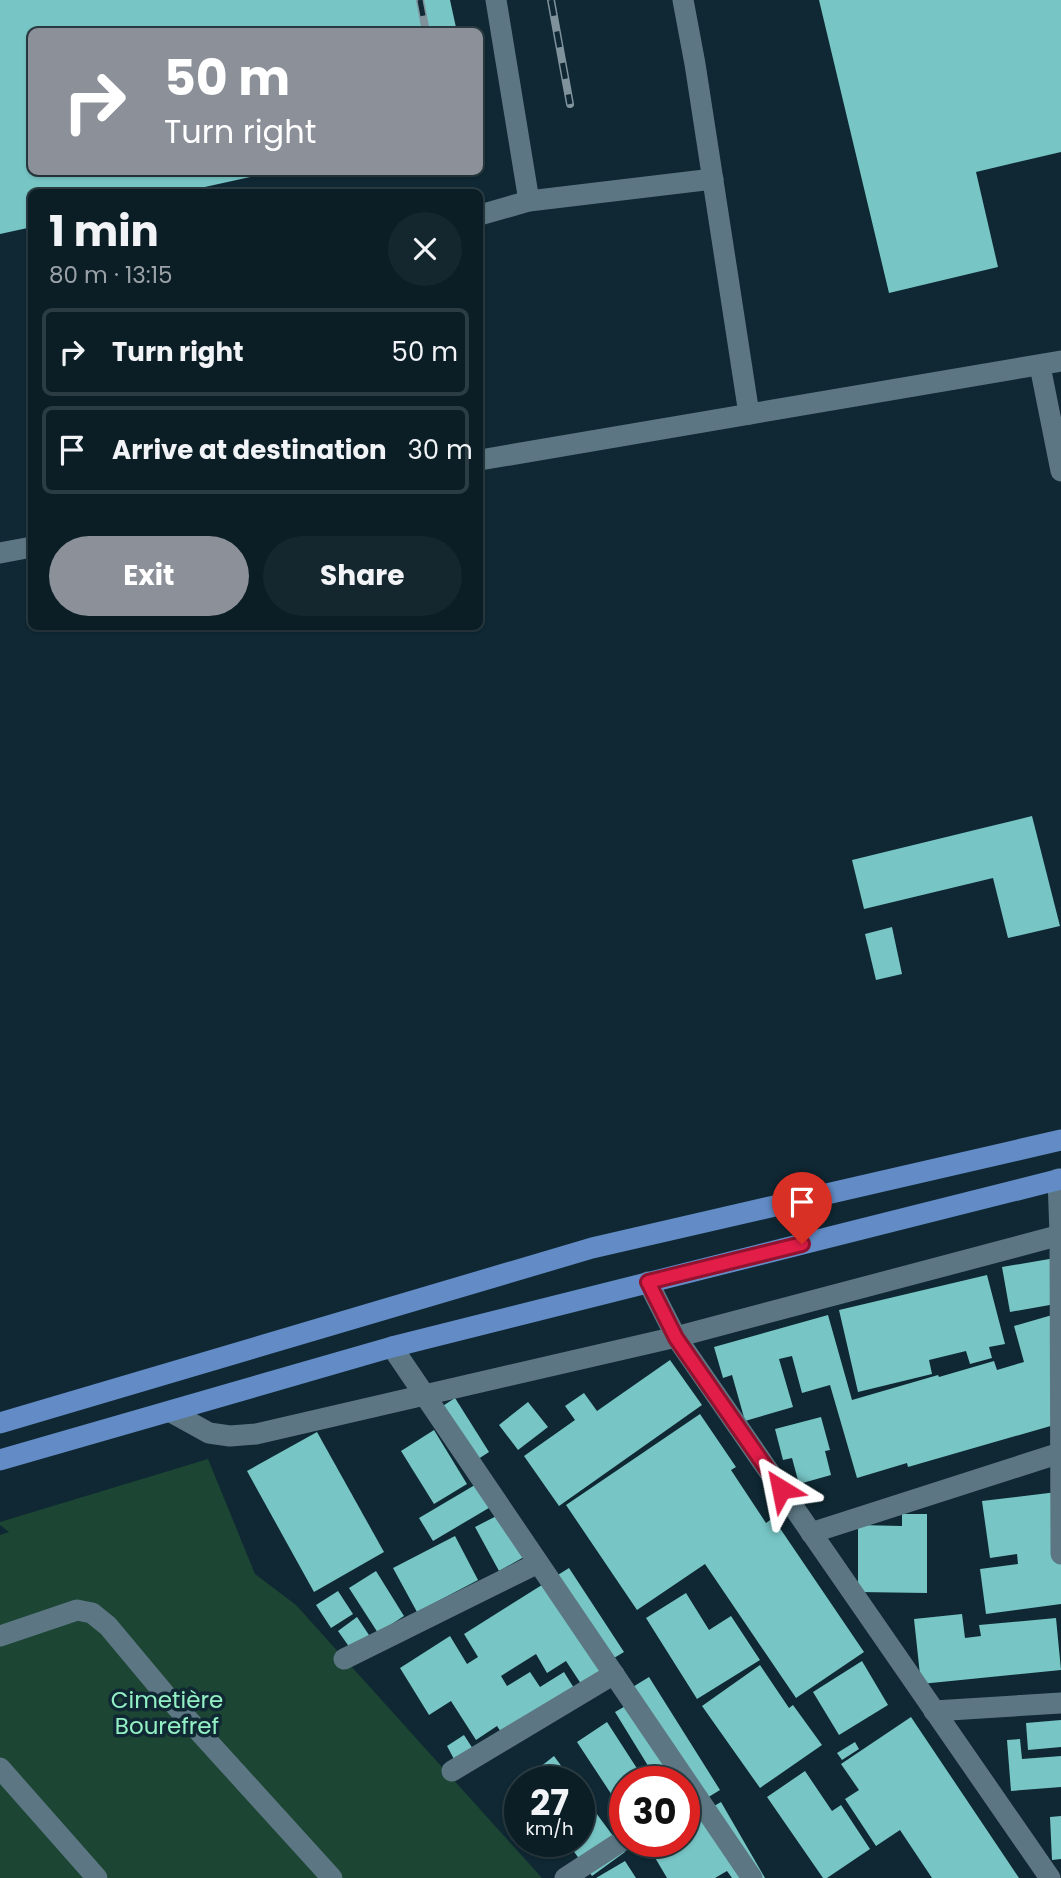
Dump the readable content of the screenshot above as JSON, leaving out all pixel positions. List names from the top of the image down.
{
  "parks": ["Cimetière Bourefref"],
  "page": {
    "turn": ["50 m", "Turn right"],
    "heading": ["1 min", "80 m · 13:15"],
    "list": [
      {
        "name": "Turn right",
        "value": "50 m"
      },
      {
        "name": "Arrive at destination",
        "value": "30 m"
      }
    ],
    "buttons": ["Exit", "Share"],
    "speed": "27 km/h",
    "limit": "30"
  }
}
